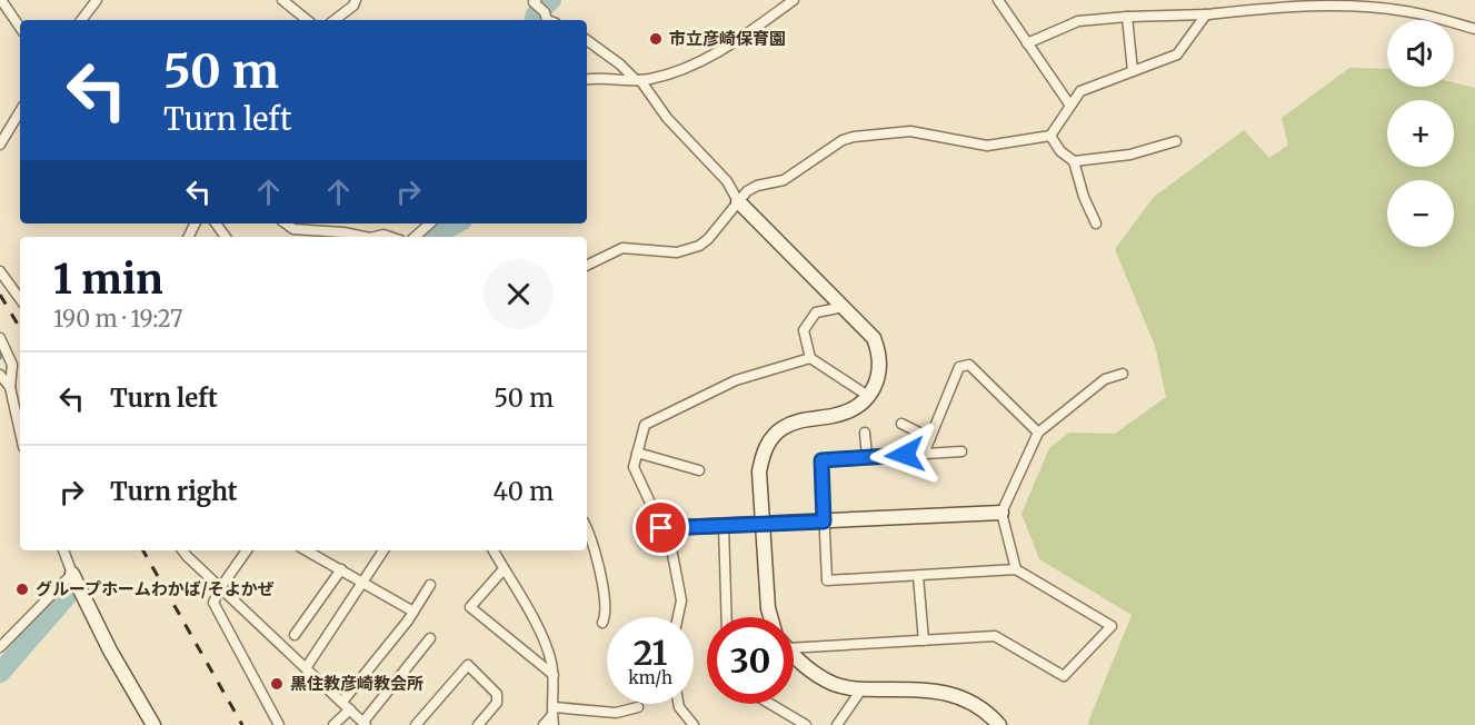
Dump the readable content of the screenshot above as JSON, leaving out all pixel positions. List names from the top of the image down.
{
  "places": ["市立彦崎保育園", "グループホームわかば/そよかぜ", "黒住教彦崎教会所"],
  "page": {
    "map_buttons": ["+", "−"],
    "turn": ["50 m", "Turn left"],
    "heading": ["1 min", "190 m · 19:27"],
    "list": [
      {
        "name": "Turn left",
        "value": "50 m"
      },
      {
        "name": "Turn right",
        "value": "40 m"
      }
    ],
    "speed": "21 km/h",
    "limit": "30"
  }
}
